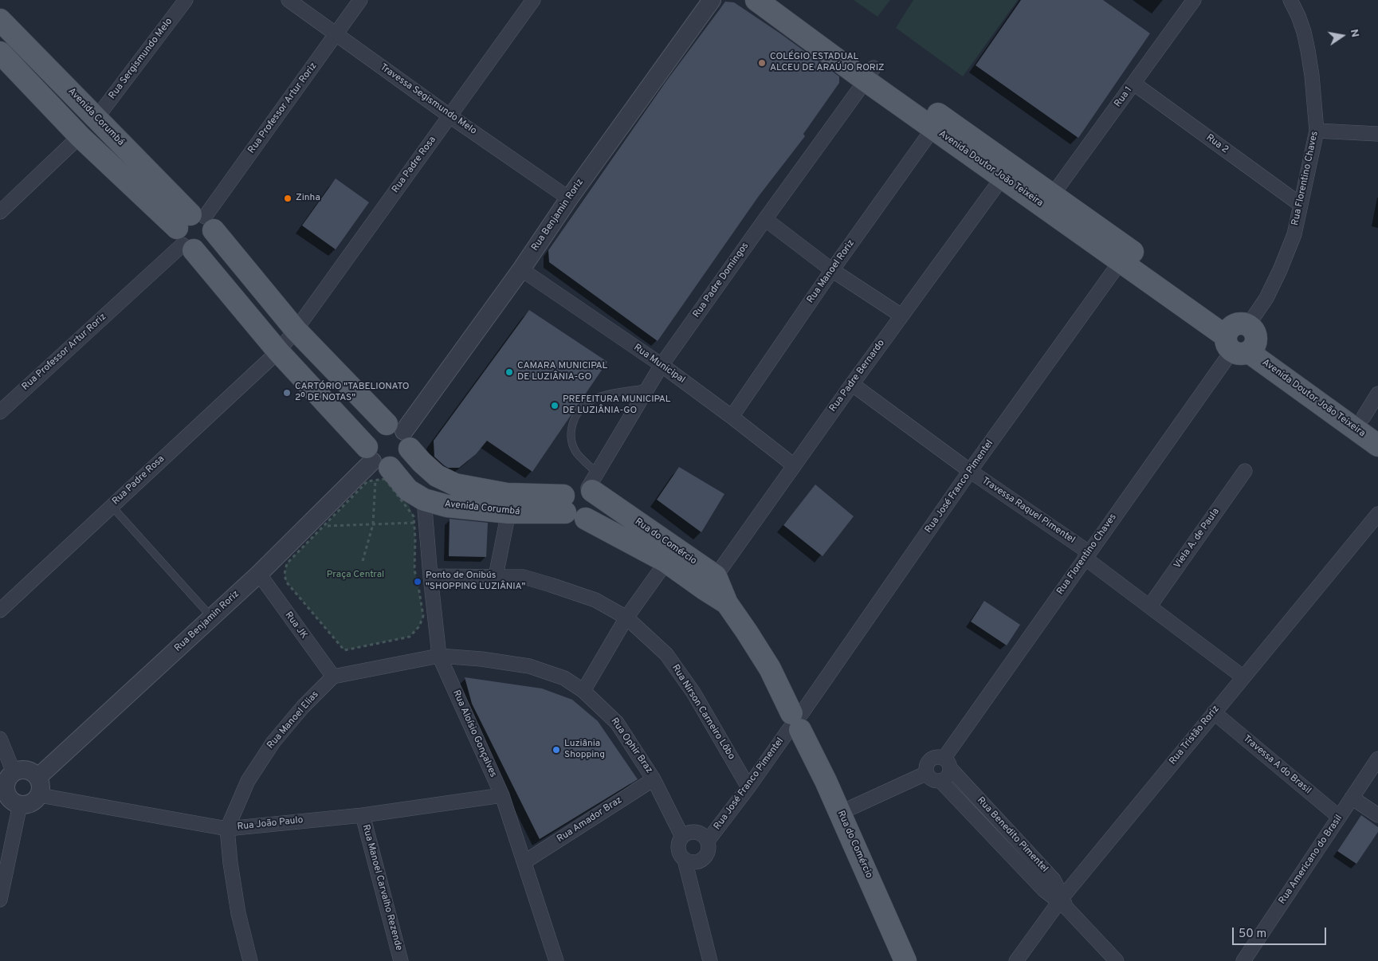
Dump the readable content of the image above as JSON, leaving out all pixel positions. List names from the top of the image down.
{
  "streets": {
    "main road": ["Avenida Corumbá", "Avenida Doutor João Teixeira", "Rua do Comércio"],
    "street": [
      "Rua Sergismundo Melo",
      "Rua 1",
      "Travessa Segismundo Melo",
      "Rua Professor Artur Roriz",
      "Rua 2",
      "Rua Padre Rosa",
      "Rua Florentino Chaves",
      "Rua Benjamin Roriz",
      "Rua Manoel Roriz",
      "Rua Padre Domingos",
      "Rua Municipal",
      "Rua Padre Bernardo",
      "Rua José Franco Pimentel",
      "Travessa Raquel Pimentel",
      "Viela A. de Paula",
      "Rua JK",
      "Rua Nirson Carneiro Lôbo",
      "Rua Manoel Elias",
      "Rua Aloísio Gonçalves",
      "Rua Tristão Roriz",
      "Rua Ophir Braz",
      "Travessa A do Brasil",
      "Rua Amador Braz",
      "Rua João Paulo",
      "Rua Benedito Pimentel",
      "Rua Americano do Brasil",
      "Rua Manoel Carvalho Rezende"
    ]
  },
  "crossings": [
    ["Rua Sergismundo Melo", "Avenida Corumbá"],
    ["Rua 1", "Rua 2"],
    ["Rua 1", "Avenida Doutor João Teixeira"],
    ["Travessa Segismundo Melo", "Rua Professor Artur Roriz"],
    ["Travessa Segismundo Melo", "Rua Padre Rosa"],
    ["Travessa Segismundo Melo", "Rua Benjamin Roriz"],
    ["Rua Professor Artur Roriz", "Avenida Corumbá"],
    ["Avenida Corumbá", "Rua Padre Rosa"],
    ["Avenida Corumbá", "Rua Benjamin Roriz"],
    ["Avenida Corumbá", "Rua Padre Domingos"],
    ["Avenida Corumbá", "Rua do Comércio"],
    ["Avenida Corumbá", "Rua Aloísio Gonçalves"],
    ["Rua 2", "Rua Florentino Chaves"],
    ["Avenida Doutor João Teixeira", "Rua Florentino Chaves"],
    ["Avenida Doutor João Teixeira", "Rua Manoel Roriz"],
    ["Avenida Doutor João Teixeira", "Rua Padre Domingos"],
    ["Avenida Doutor João Teixeira", "Rua Padre Bernardo"],
    ["Avenida Doutor João Teixeira", "Rua José Franco Pimentel"],
    ["Rua Florentino Chaves", "Travessa Raquel Pimentel"],
    ["Rua Florentino Chaves", "Rua Benedito Pimentel"],
    ["Rua Benjamin Roriz", "Rua Municipal"],
    ["Rua Benjamin Roriz", "Rua JK"],
    ["Rua Benjamin Roriz", "Rua João Paulo"],
    ["Rua Manoel Roriz", "Rua Municipal"],
    ["Rua Padre Domingos", "Rua Municipal"],
    ["Rua Padre Domingos", "Rua do Comércio"],
    ["Rua Municipal", "Rua Padre Bernardo"],
    ["Rua Padre Bernardo", "Travessa Raquel Pimentel"],
    ["Rua Padre Bernardo", "Rua do Comércio"],
    ["Rua José Franco Pimentel", "Travessa Raquel Pimentel"],
    ["Rua José Franco Pimentel", "Rua do Comércio"],
    ["Rua José Franco Pimentel", "Rua Nirson Carneiro Lôbo"],
    ["Rua José Franco Pimentel", "Rua Ophir Braz"],
    ["Travessa Raquel Pimentel", "Viela A. de Paula"],
    ["Travessa Raquel Pimentel", "Rua Tristão Roriz"],
    ["Rua JK", "Rua Manoel Elias"],
    ["Rua Nirson Carneiro Lôbo", "Rua Aloísio Gonçalves"],
    ["Rua Manoel Elias", "Rua João Paulo"],
    ["Rua Aloísio Gonçalves", "Rua Ophir Braz"],
    ["Rua Aloísio Gonçalves", "Rua Amador Braz"],
    ["Rua Aloísio Gonçalves", "Rua João Paulo"],
    ["Rua Tristão Roriz", "Travessa A do Brasil"],
    ["Rua Tristão Roriz", "Rua Benedito Pimentel"],
    ["Rua Ophir Braz", "Rua Amador Braz"],
    ["Travessa A do Brasil", "Rua Americano do Brasil"],
    ["Rua João Paulo", "Rua Manoel Carvalho Rezende"]
  ],
  "parks": ["Praça Central"],
  "places": [
    "COLÉGIO ESTADUAL ALCEU DE ARAÚJO RORIZ",
    "Zinha",
    "CAMARA MUNICIPAL DE LUZIÂNIA-GO",
    "CARTÓRIO \"TABELIONATO 2º DE NOTAS\"",
    "PREFEITURA MUNICIPAL DE LUZIÂNIA-GO",
    "Ponto de Onibús \"SHOPPING LUZIÂNIA\"",
    "Luziânia Shopping"
  ],
  "scale_bar": "50 m",
  "north": "right"
}
